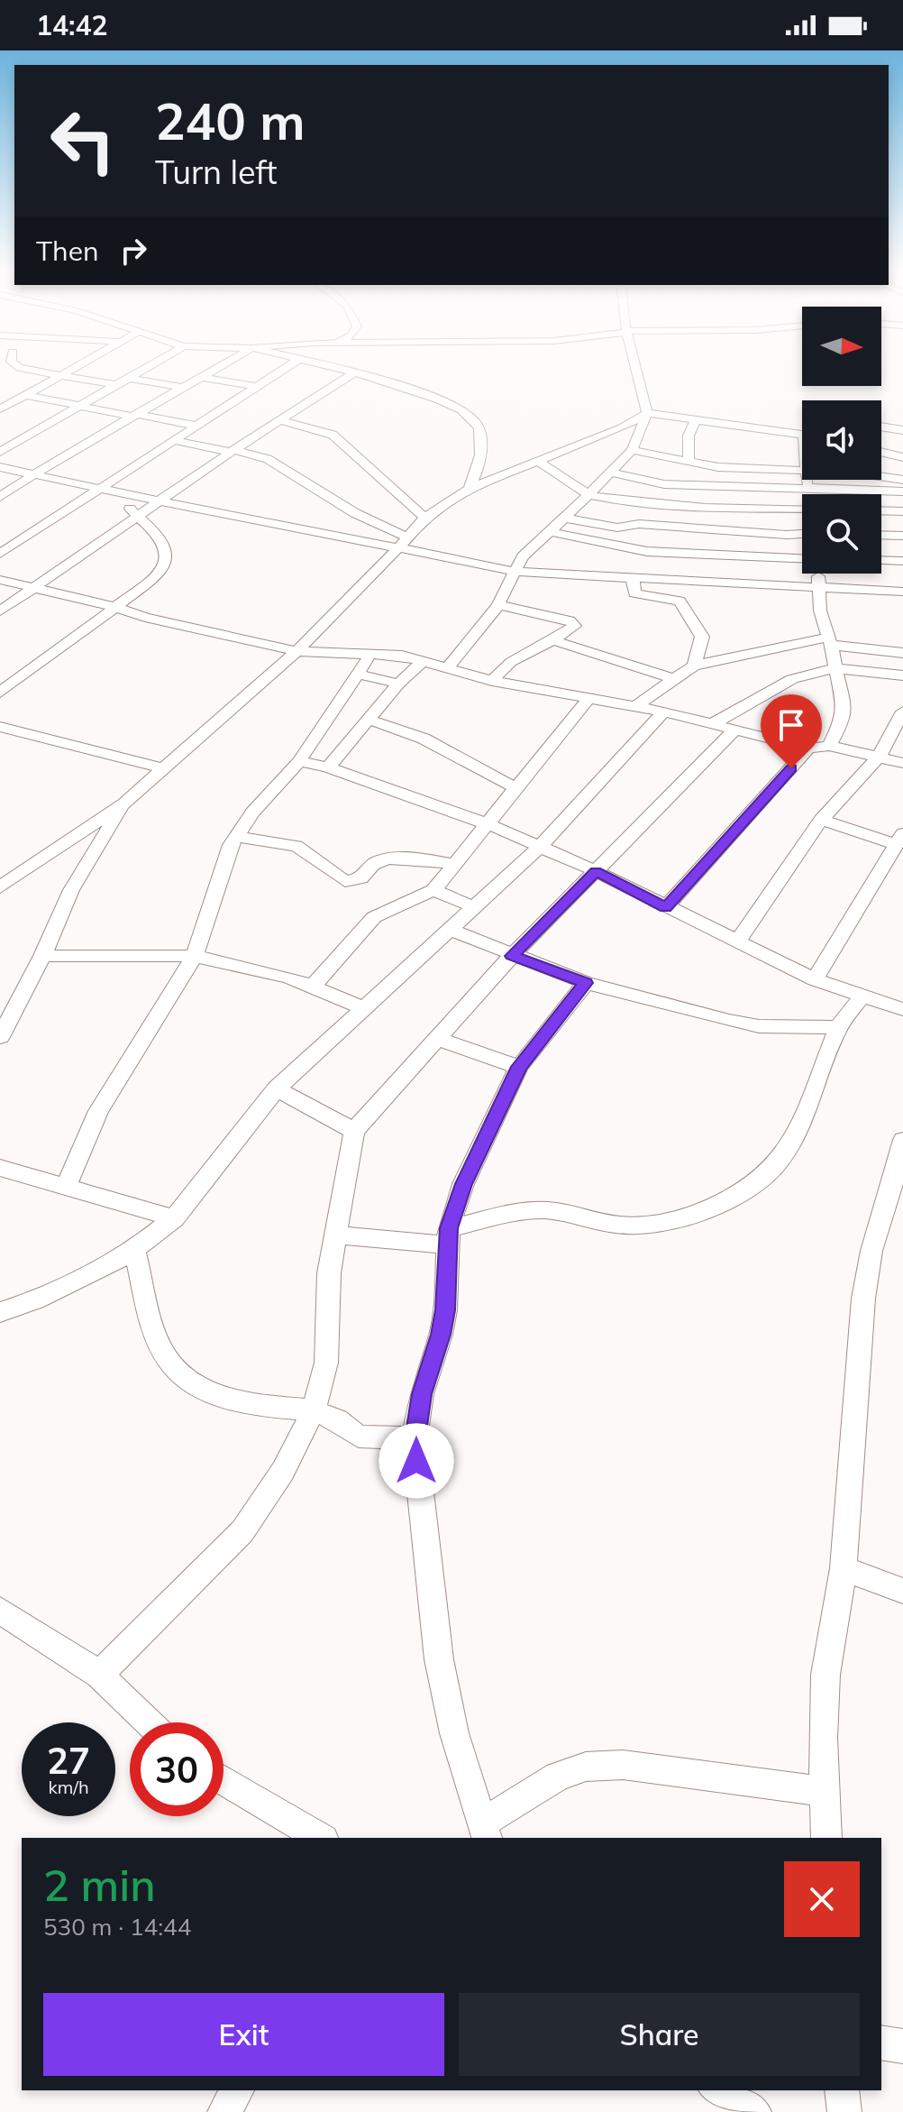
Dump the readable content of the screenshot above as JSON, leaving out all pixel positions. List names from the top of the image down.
{
  "north": "right",
  "page": {
    "status": "14:42",
    "turn": ["240 m", "Turn left"],
    "then": "Then",
    "speed": "27 km/h",
    "limit": "30",
    "heading": ["2 min", "530 m · 14:44"],
    "buttons": ["Exit", "Share"]
  }
}
